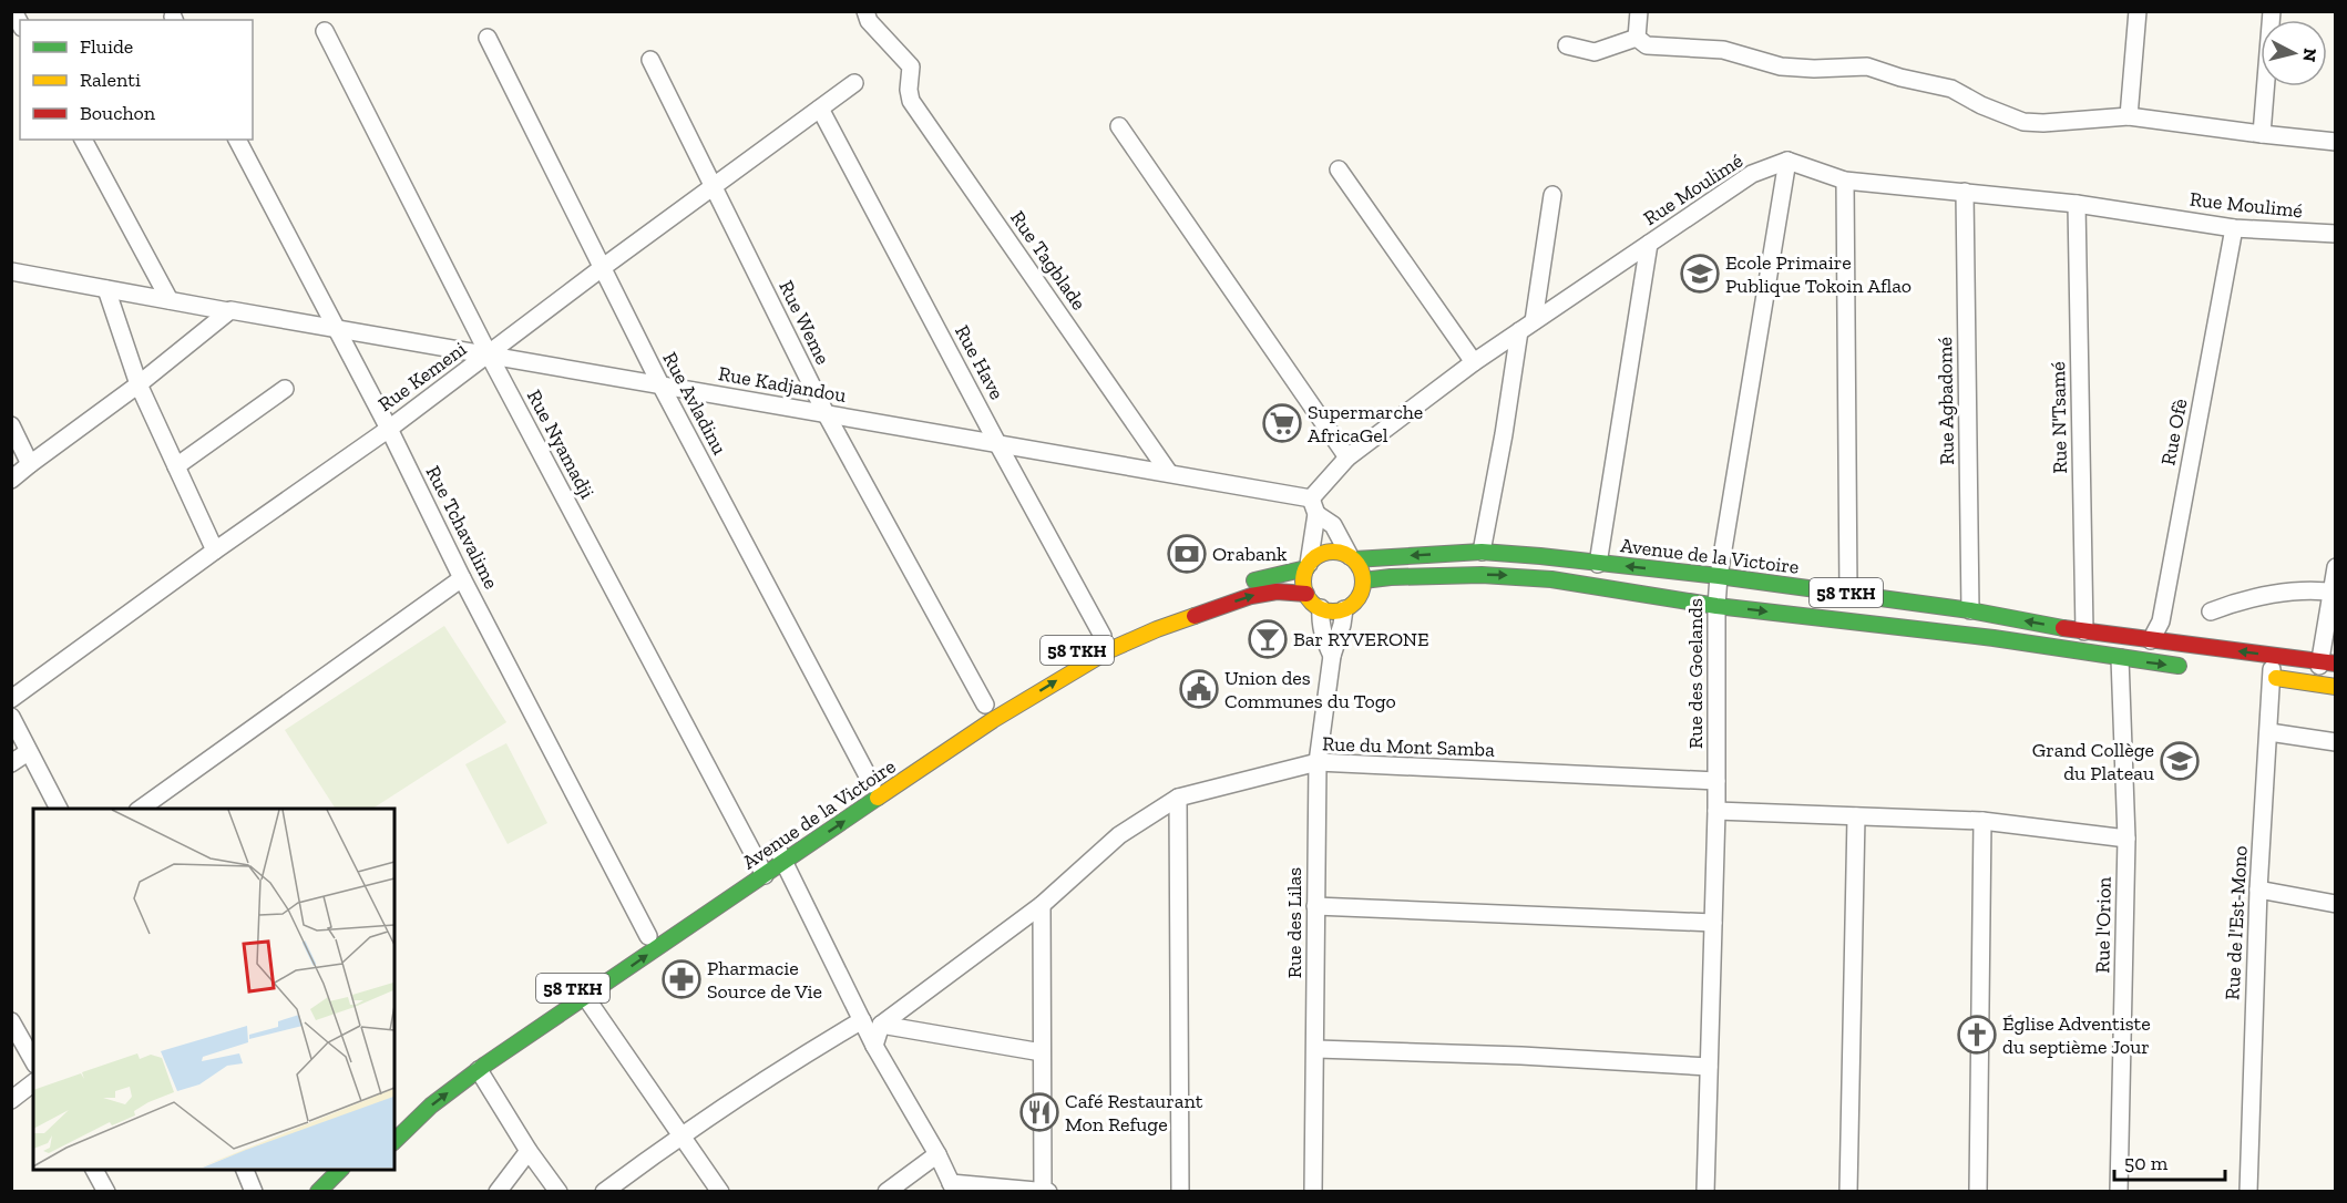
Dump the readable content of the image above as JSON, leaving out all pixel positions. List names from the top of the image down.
{
  "streets": {
    "highway": ["Avenue de la Victoire", "58 TKH"],
    "street": [
      "Rue Moulimé",
      "Rue Tagblade",
      "Rue Weme",
      "Rue Have",
      "Rue Kemeni",
      "Rue Kadjandou",
      "Rue Agbadomé",
      "Rue Avladinu",
      "Rue N'Tsamé",
      "Rue Ofè",
      "Rue Nyamadji",
      "Rue Tchavalime",
      "Rue des Goelands",
      "Rue du Mont Samba",
      "Rue des Lilas",
      "Rue de l'Est-Mono",
      "Rue l'Orion"
    ]
  },
  "crossings": [
    ["Rue Moulimé", "Rue Kadjandou"],
    ["Rue Moulimé", "Rue Agbadomé"],
    ["Rue Moulimé", "Rue N'Tsamé"],
    ["Rue Moulimé", "Rue Ofè"],
    ["Rue Moulimé", "Rue des Goelands"],
    ["Rue Tagblade", "Rue Kadjandou"],
    ["Rue Weme", "Rue Kemeni"],
    ["Rue Weme", "Rue Kadjandou"],
    ["Rue Have", "Rue Kemeni"],
    ["Rue Have", "Rue Kadjandou"],
    ["Rue Kemeni", "Rue Kadjandou"],
    ["Rue Kemeni", "Rue Avladinu"],
    ["Rue Kemeni", "Rue Nyamadji"],
    ["Rue Kemeni", "Rue Tchavalime"],
    ["Rue Kadjandou", "Rue Avladinu"],
    ["Rue Kadjandou", "Rue Nyamadji"],
    ["Rue Kadjandou", "Rue Tchavalime"],
    ["Rue Agbadomé", "Avenue de la Victoire"],
    ["Rue Avladinu", "Avenue de la Victoire"],
    ["Rue N'Tsamé", "Avenue de la Victoire"],
    ["Rue Ofè", "Avenue de la Victoire"],
    ["Rue Nyamadji", "Avenue de la Victoire"],
    ["Rue Tchavalime", "58 TKH"],
    ["Avenue de la Victoire", "58 TKH"],
    ["Avenue de la Victoire", "Rue des Goelands"],
    ["Avenue de la Victoire", "Rue des Lilas"],
    ["Avenue de la Victoire", "Rue de l'Est-Mono"],
    ["58 TKH", "Rue des Goelands"],
    ["58 TKH", "Rue des Lilas"],
    ["58 TKH", "Rue l'Orion"],
    ["Rue des Goelands", "Rue du Mont Samba"],
    ["Rue du Mont Samba", "Rue des Lilas"]
  ],
  "places": {
    "school or university": ["Ecole Primaire Publique Tokoin Aflao", "Grand Collège du Plateau"],
    "supermarket": ["Supermarche AfricaGel"],
    "bank": ["Orabank"],
    "bar": ["Bar RYVERONE"],
    "public building": ["Union des Communes du Togo"],
    "pharmacy": ["Pharmacie Source de Vie"],
    "church": ["Église Adventiste du septième Jour"],
    "restaurant": ["Café Restaurant Mon Refuge"]
  },
  "legend": ["Fluide", "Ralenti", "Bouchon"],
  "scale_bar": "50 m",
  "north": "right"
}
